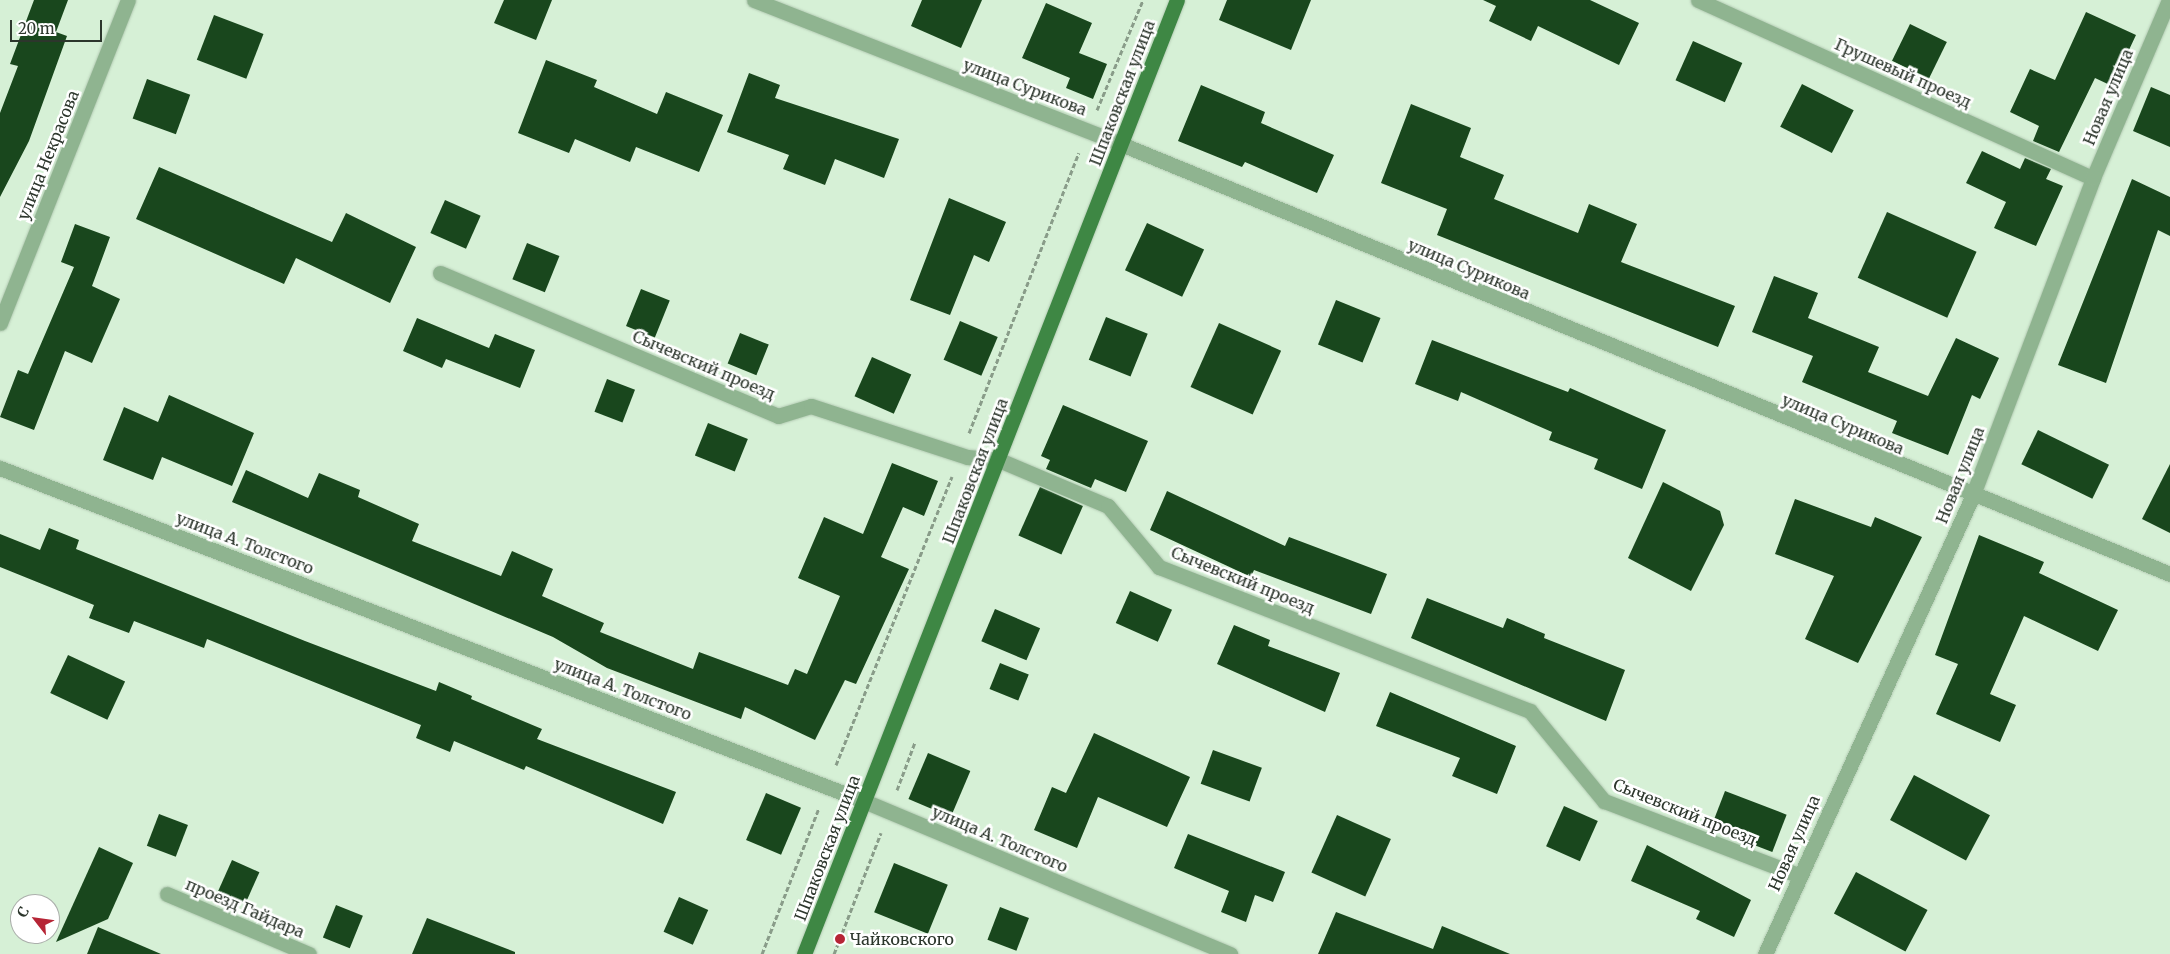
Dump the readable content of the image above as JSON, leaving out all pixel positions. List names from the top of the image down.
{
  "streets": {
    "main road": ["Шпаковская улица"],
    "street": [
      "Грушевый проезд",
      "улица Сурикова",
      "Новая улица",
      "улица Некрасова",
      "Сычевский проезд",
      "улица А. Толстого",
      "проезд Гайдара"
    ]
  },
  "crossings": [
    ["Грушевый проезд", "Новая улица"],
    ["улица Сурикова", "Шпаковская улица"],
    ["улица Сурикова", "Новая улица"],
    ["Шпаковская улица", "Сычевский проезд"],
    ["Шпаковская улица", "улица А. Толстого"],
    ["Новая улица", "Сычевский проезд"]
  ],
  "places": ["Чайковского"],
  "scale_bar": "20 m",
  "north": "top left"
}
